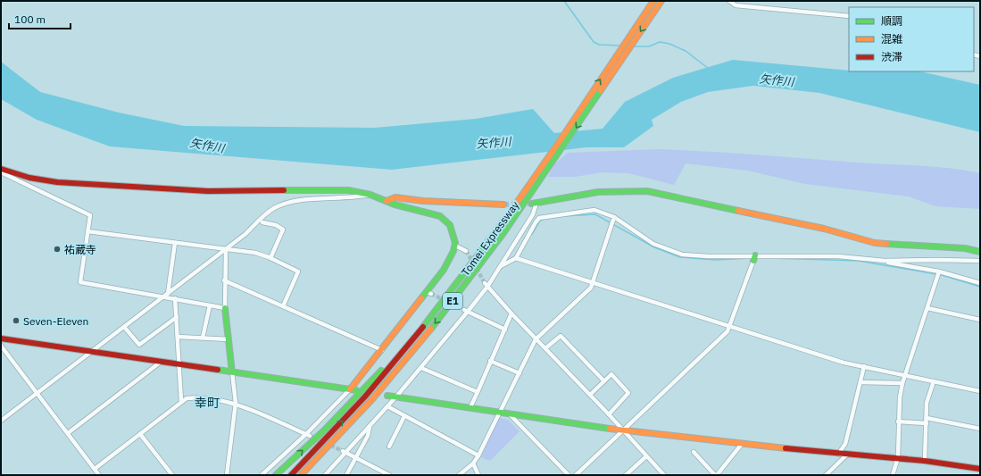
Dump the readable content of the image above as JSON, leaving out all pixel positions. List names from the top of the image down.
{
  "streets": {
    "main road": ["Tomei Expressway", "E1"]
  },
  "districts": ["幸町"],
  "water": ["矢作川"],
  "places": ["祐蔵寺", "Seven-Eleven"],
  "legend": ["順調", "混雑", "渋滞"],
  "scale_bar": "100 m"
}
